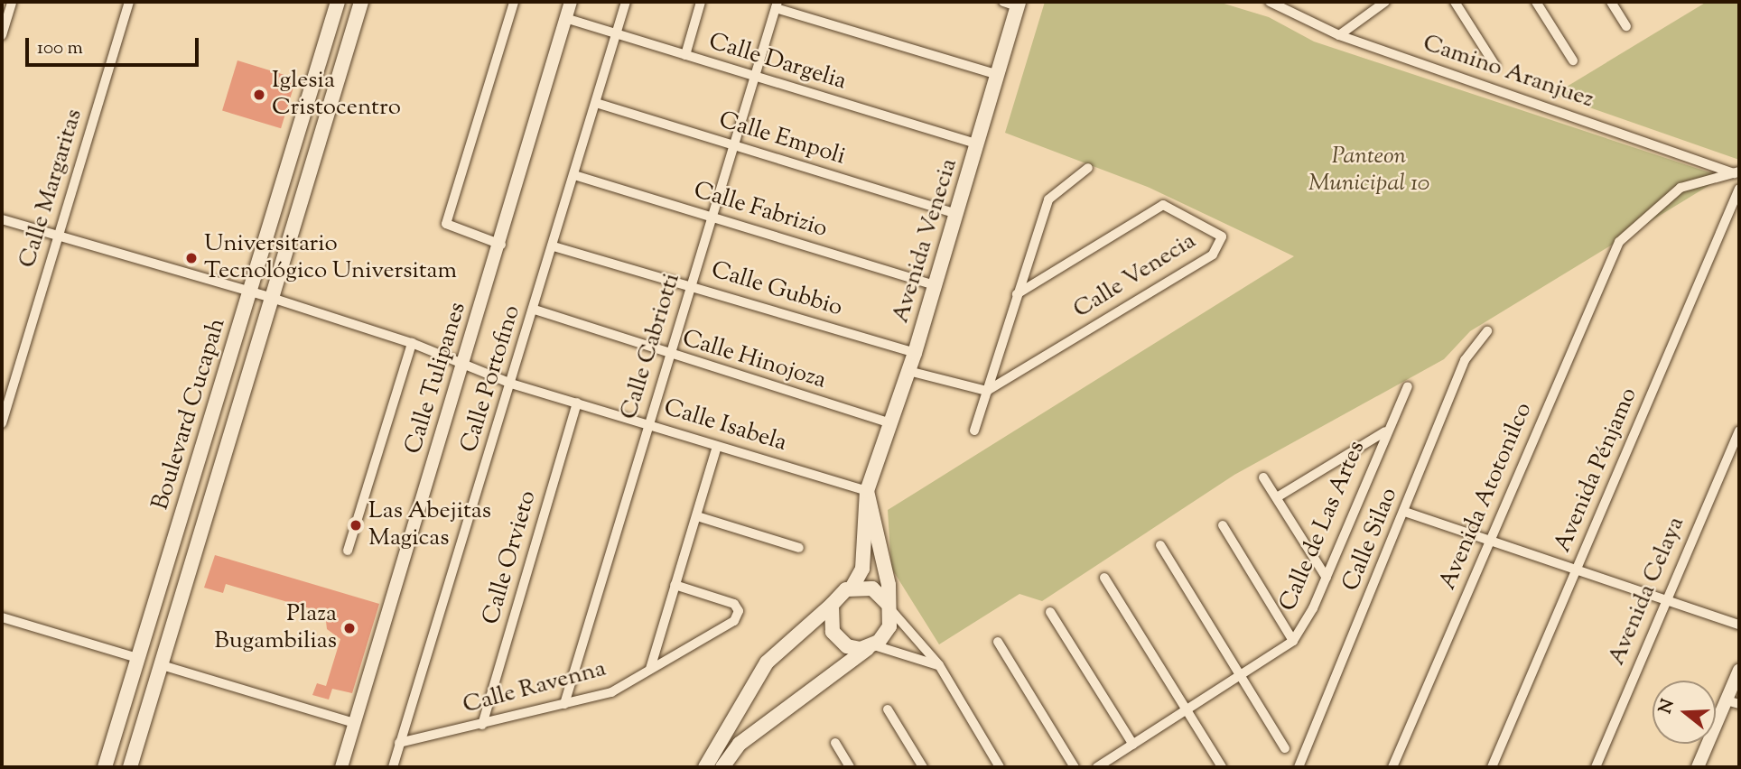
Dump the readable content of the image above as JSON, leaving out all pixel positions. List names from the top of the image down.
{
  "streets": {
    "main road": ["Avenida Venecia", "Boulevard Cucapah"],
    "street": [
      "Calle Dargelia",
      "Camino Aranjuez",
      "Calle Empoli",
      "Calle Margaritas",
      "Calle Fabrizio",
      "Calle Venecia",
      "Calle Gubbio",
      "Calle Cabriotti",
      "Calle Hinojoza",
      "Calle Tulipanes",
      "Calle Portofino",
      "Calle Isabela",
      "Avenida Pénjamo",
      "Avenida Atotonilco",
      "Calle de Las Artes",
      "Calle Silao",
      "Calle Orvieto",
      "Avenida Celaya",
      "Calle Ravenna"
    ]
  },
  "crossings": [
    ["Calle Dargelia", "Avenida Venecia"],
    ["Calle Dargelia", "Calle Cabriotti"],
    ["Calle Dargelia", "Calle Tulipanes"],
    ["Calle Dargelia", "Calle Portofino"],
    ["Camino Aranjuez", "Avenida Atotonilco"],
    ["Calle Empoli", "Avenida Venecia"],
    ["Calle Empoli", "Calle Cabriotti"],
    ["Calle Empoli", "Calle Portofino"],
    ["Calle Margaritas", "Calle Isabela"],
    ["Calle Fabrizio", "Avenida Venecia"],
    ["Calle Fabrizio", "Calle Cabriotti"],
    ["Calle Fabrizio", "Calle Portofino"],
    ["Avenida Venecia", "Calle Gubbio"],
    ["Avenida Venecia", "Calle Hinojoza"],
    ["Avenida Venecia", "Calle Isabela"],
    ["Calle Gubbio", "Calle Cabriotti"],
    ["Calle Gubbio", "Calle Portofino"],
    ["Calle Cabriotti", "Calle Hinojoza"],
    ["Calle Cabriotti", "Calle Isabela"],
    ["Calle Cabriotti", "Calle Ravenna"],
    ["Calle Hinojoza", "Calle Portofino"],
    ["Calle Tulipanes", "Calle Isabela"],
    ["Calle Portofino", "Calle Isabela"],
    ["Calle Portofino", "Calle Ravenna"],
    ["Boulevard Cucapah", "Calle Isabela"],
    ["Calle Isabela", "Calle Orvieto"],
    ["Calle Orvieto", "Calle Ravenna"]
  ],
  "parks": ["Panteon Municipal 10"],
  "places": [
    "Iglesia Cristocentro",
    "Universitario Tecnológico Universitam",
    "Las Abejitas Magicas",
    "Plaza Bugambilias"
  ],
  "scale_bar": "100 m",
  "north": "left"
}
